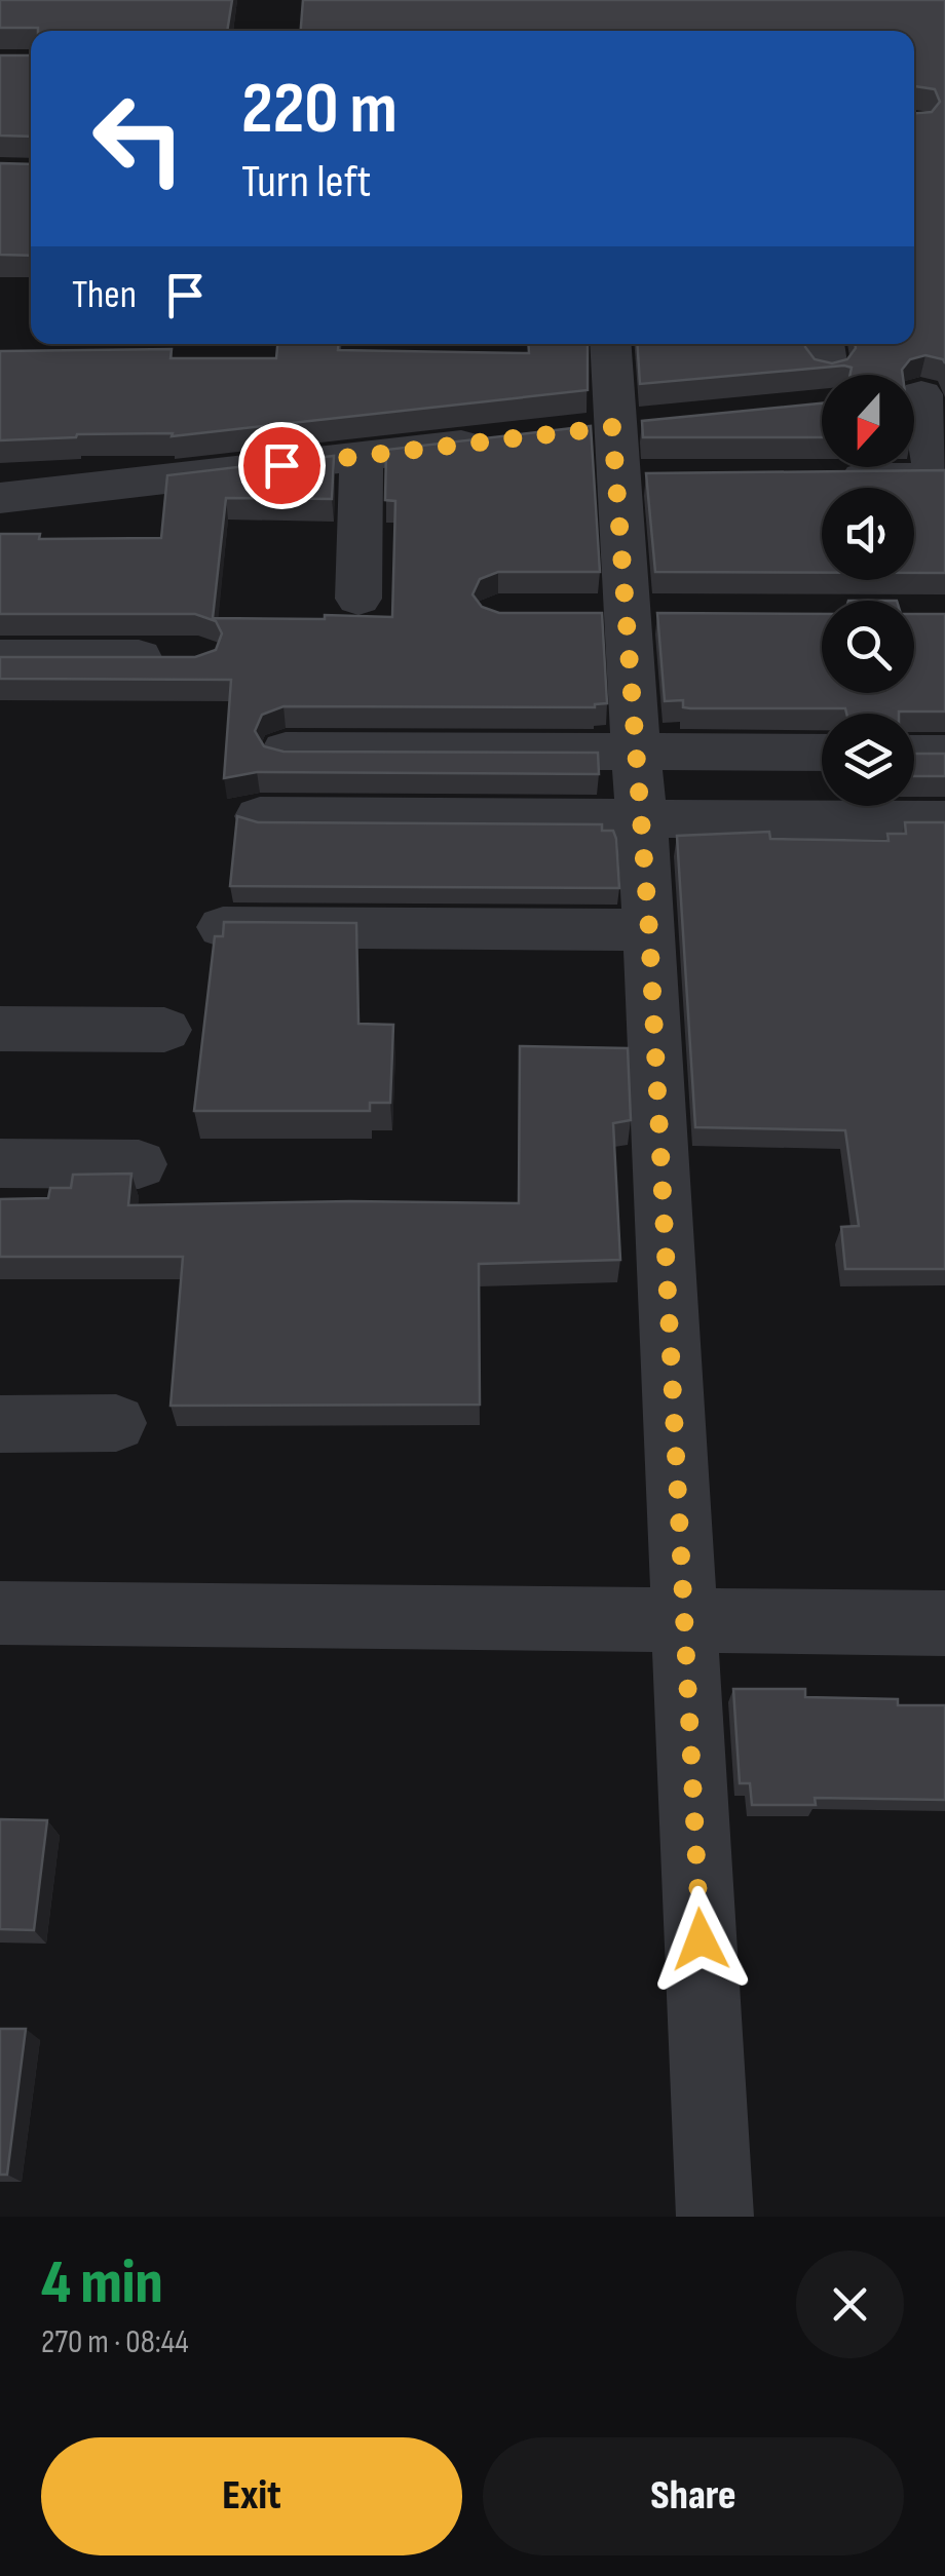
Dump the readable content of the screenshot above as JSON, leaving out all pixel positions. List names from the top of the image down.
{
  "north": "bottom",
  "page": {
    "turn": ["220 m", "Turn left"],
    "then": "Then",
    "heading": ["4 min", "270 m · 08:44"],
    "buttons": ["Exit", "Share"]
  }
}
